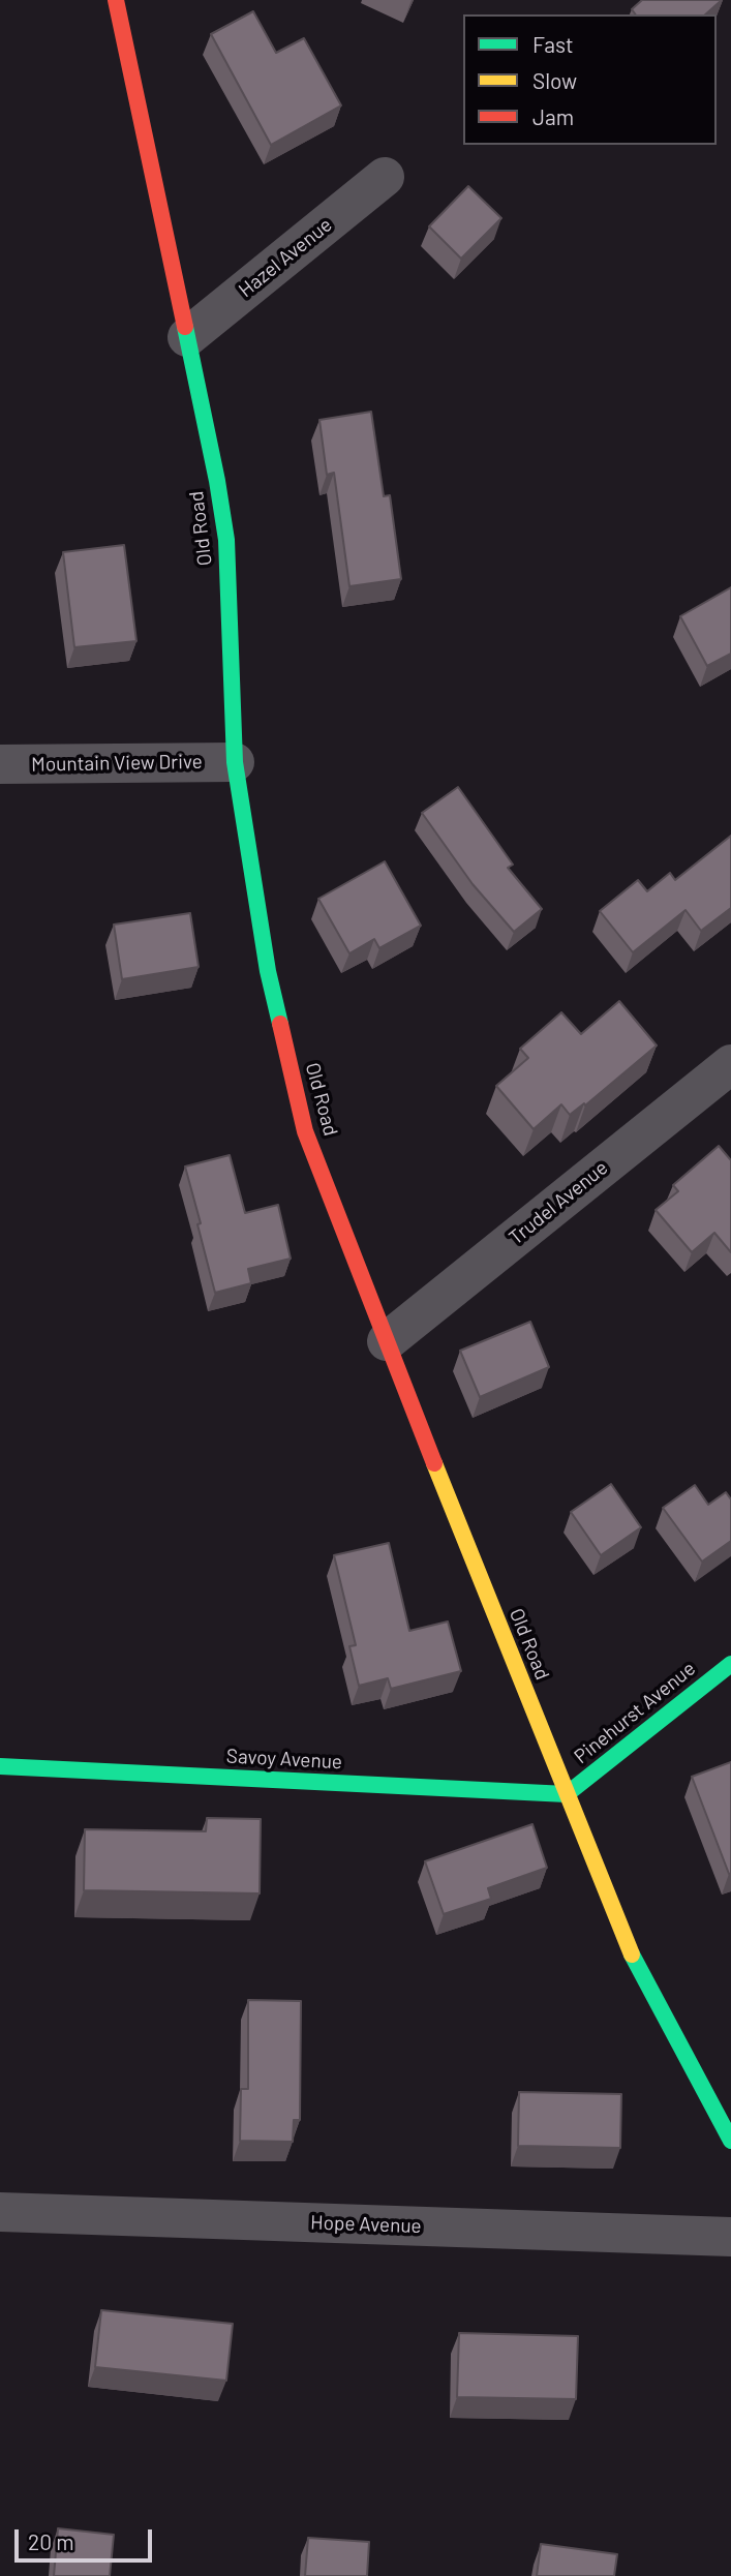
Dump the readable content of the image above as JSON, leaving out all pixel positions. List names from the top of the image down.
{
  "streets": {
    "street": [
      "Hazel Avenue",
      "Old Road",
      "Mountain View Drive",
      "Trudel Avenue",
      "Pinehurst Avenue",
      "Savoy Avenue",
      "Hope Avenue"
    ]
  },
  "crossings": [
    ["Hazel Avenue", "Old Road"],
    ["Old Road", "Mountain View Drive"],
    ["Old Road", "Trudel Avenue"],
    ["Old Road", "Pinehurst Avenue"],
    ["Old Road", "Savoy Avenue"],
    ["Pinehurst Avenue", "Savoy Avenue"]
  ],
  "legend": ["Fast", "Slow", "Jam"],
  "scale_bar": "20 m"
}
